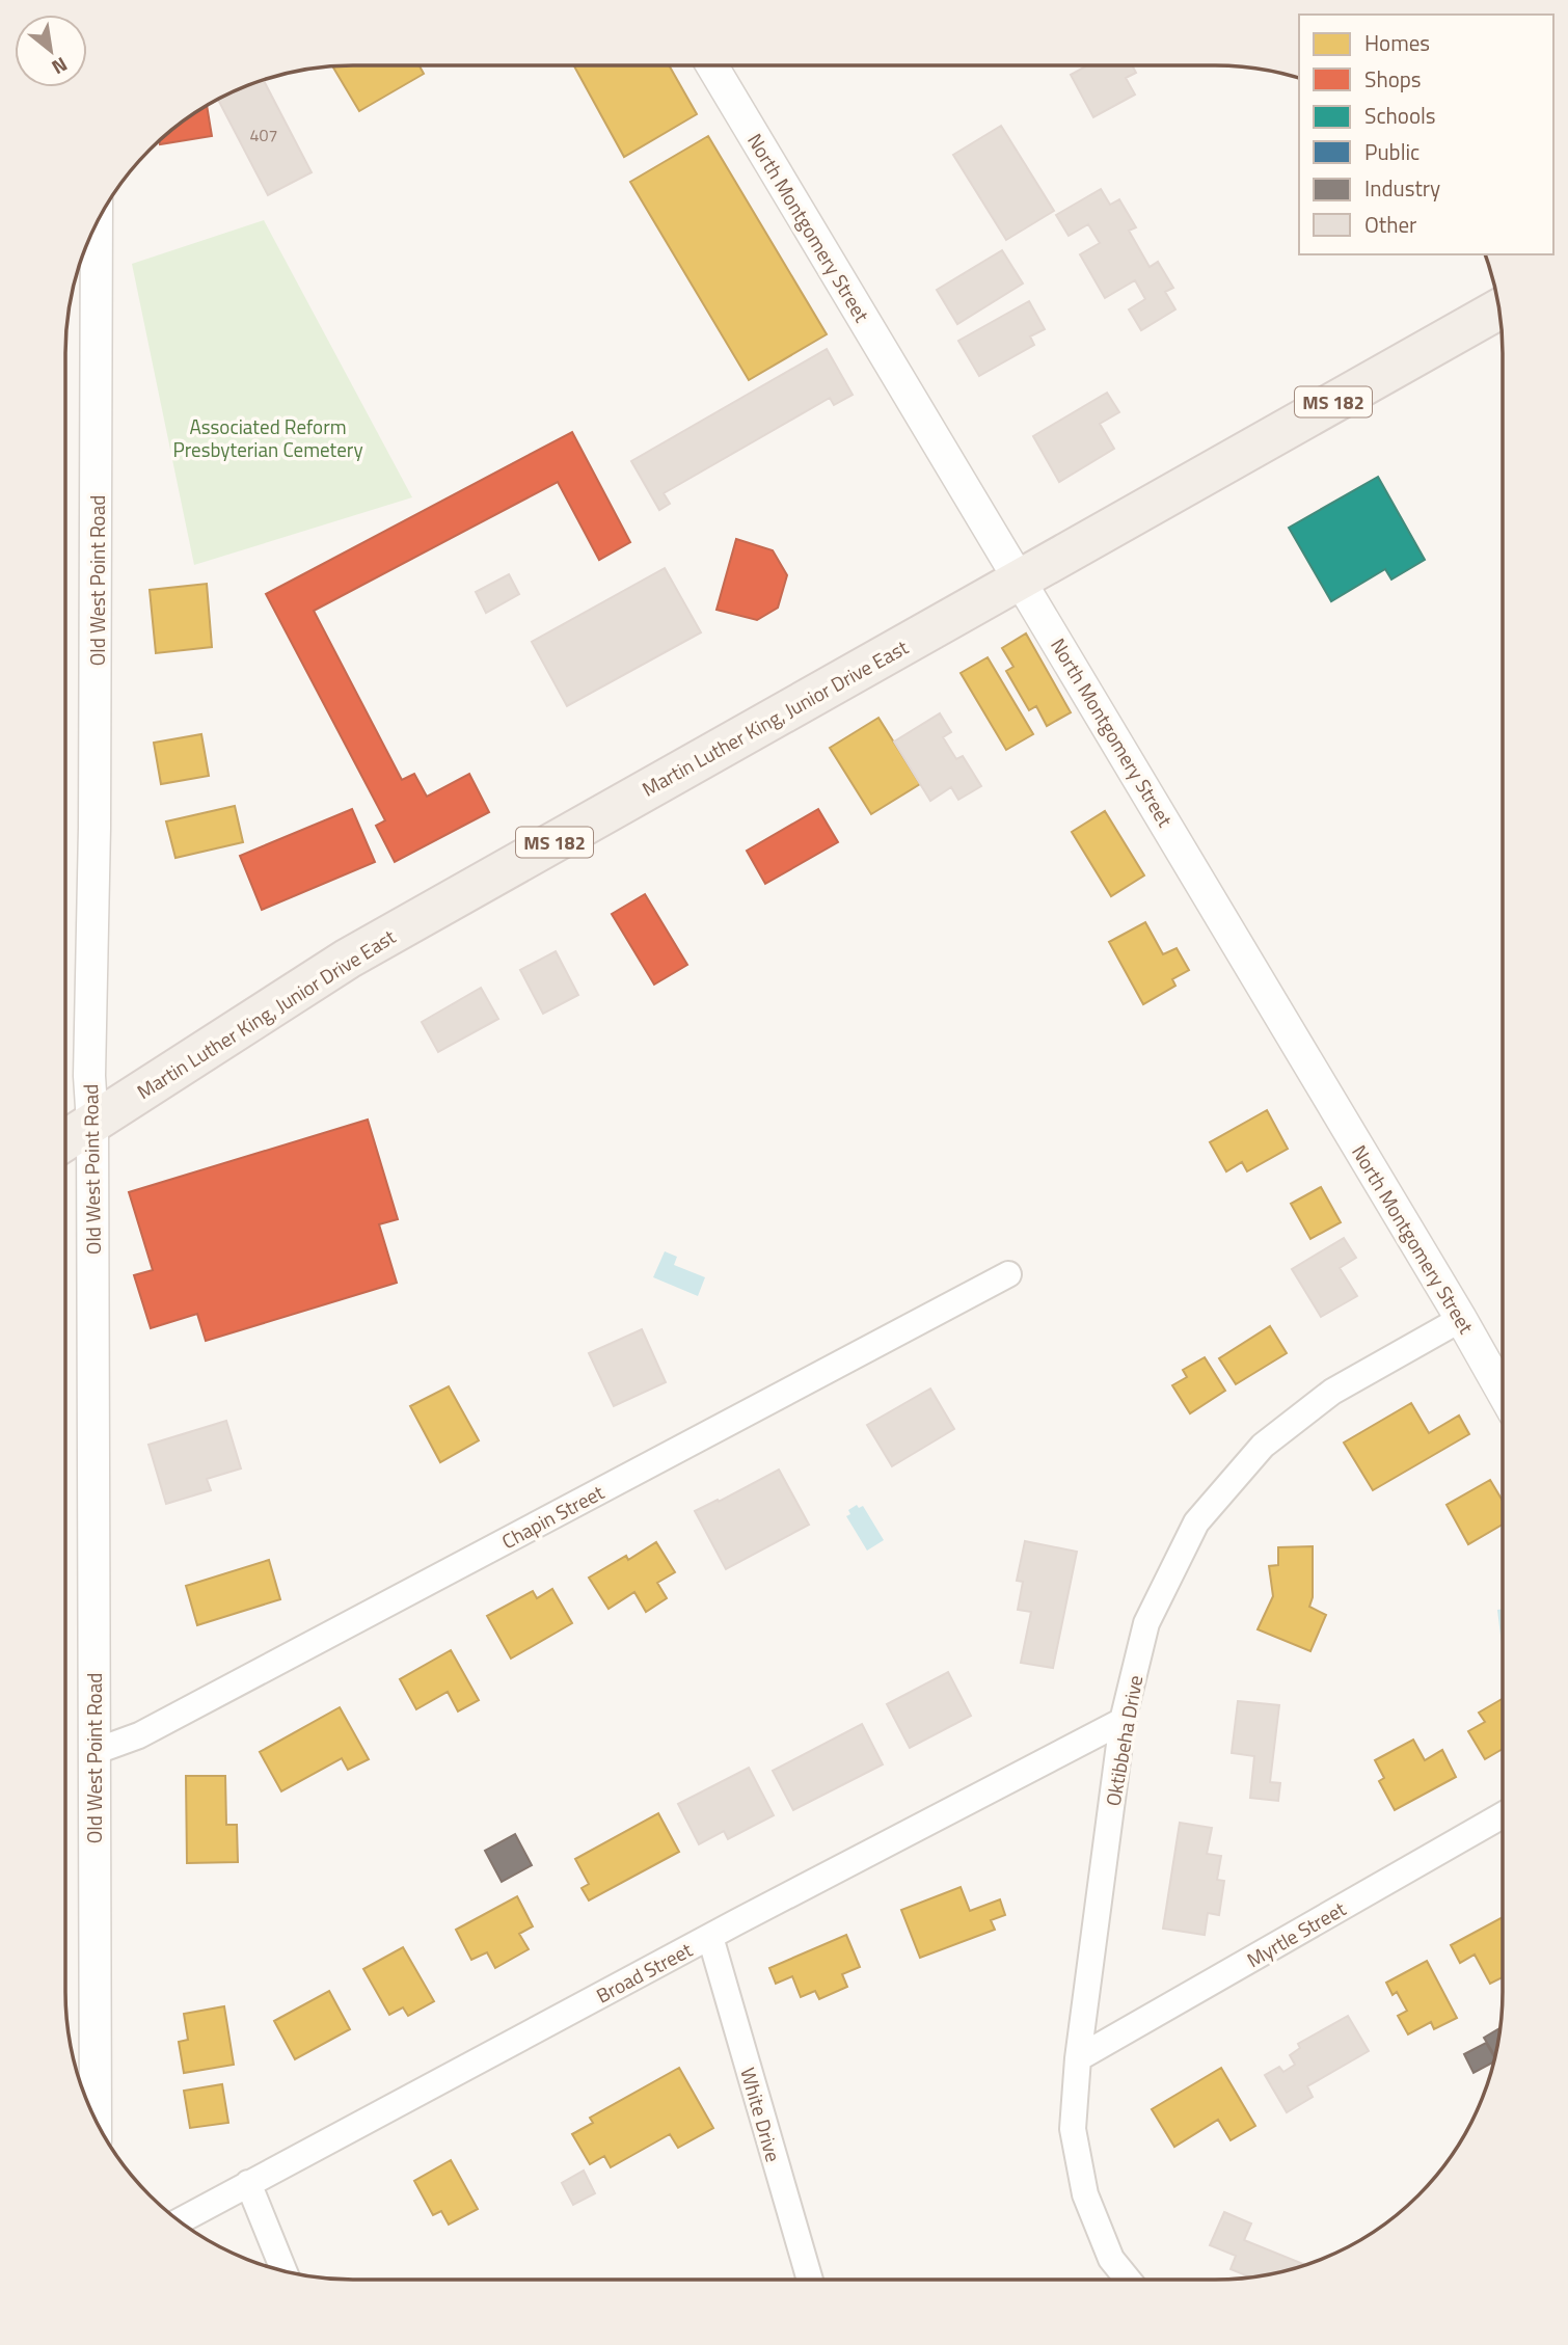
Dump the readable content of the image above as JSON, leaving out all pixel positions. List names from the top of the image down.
{
  "streets": {
    "main road": ["MS 182", "Martin Luther King, Junior Drive East"],
    "street": [
      "North Montgomery Street",
      "Old West Point Road",
      "Chapin Street",
      "Oktibbeha Drive",
      "Myrtle Street",
      "Broad Street",
      "White Drive"
    ]
  },
  "crossings": [
    ["North Montgomery Street", "Martin Luther King, Junior Drive East"],
    ["North Montgomery Street", "Oktibbeha Drive"],
    ["Old West Point Road", "Martin Luther King, Junior Drive East"],
    ["Old West Point Road", "Chapin Street"],
    ["Oktibbeha Drive", "Myrtle Street"],
    ["Oktibbeha Drive", "Broad Street"],
    ["Broad Street", "White Drive"]
  ],
  "parks": ["Associated Reform Presbyterian Cemetery"],
  "house_numbers": ["407"],
  "legend": [
    "Homes",
    "Shops",
    "Schools",
    "Public",
    "Industry",
    "Other"
  ],
  "north": "bottom right"
}
